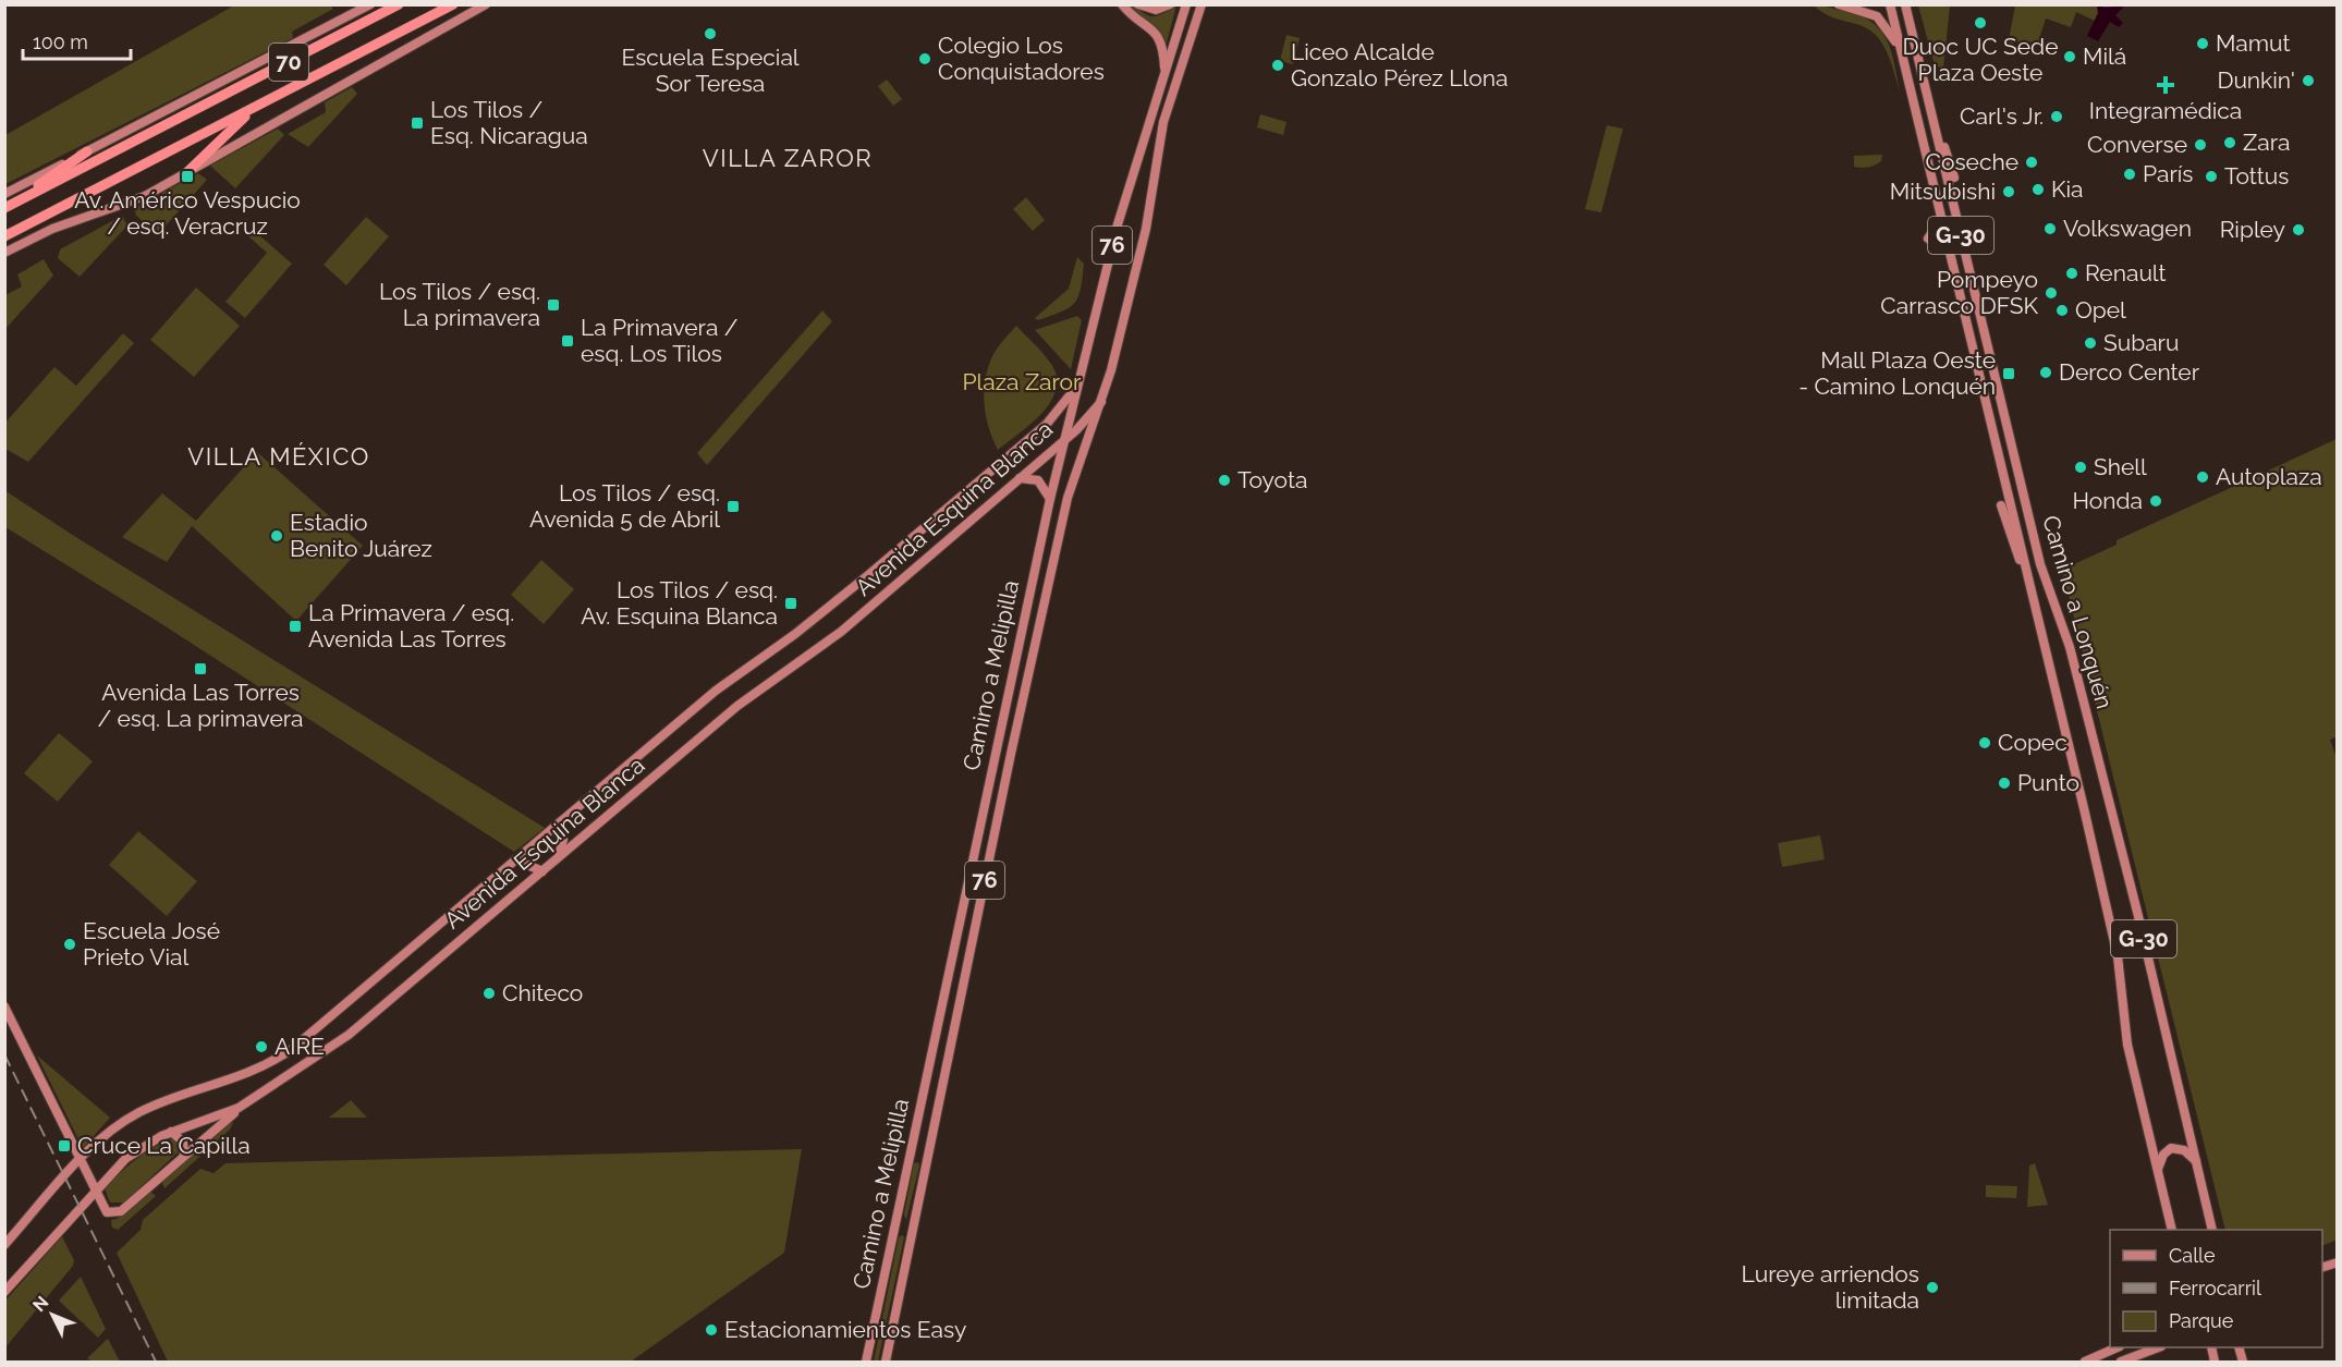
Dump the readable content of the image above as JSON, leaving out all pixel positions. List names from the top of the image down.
{
  "streets": {
    "highway": ["70"],
    "main road": [
      "G-30",
      "76",
      "Avenida Esquina Blanca",
      "Camino a Lonquén",
      "Camino a Melipilla"
    ]
  },
  "crossings": [
    ["Avenida Esquina Blanca", "Camino a Melipilla"]
  ],
  "districts": ["VILLA ZAROR", "VILLA MÉXICO"],
  "parks": ["Plaza Zaror"],
  "places": {
    "other": [
      "Duoc UC Sede Plaza Oeste",
      "Escuela Especial Sor Teresa",
      "Mamut",
      "Milá",
      "Colegio Los Conquistadores",
      "Liceo Alcalde Gonzalo Pérez Llona",
      "Dunkin'",
      "Carl's Jr.",
      "Zara",
      "Converse",
      "Coseche",
      "París",
      "Tottus",
      "Kia",
      "Mitsubishi",
      "Volkswagen",
      "Ripley",
      "Renault",
      "Pompeyo Carrasco DFSK",
      "Opel",
      "Subaru",
      "Derco Center",
      "Shell",
      "Autoplaza",
      "Toyota",
      "Honda",
      "Estadio Benito Juárez",
      "Copec",
      "Punto",
      "Escuela José Prieto Vial",
      "Chiteco",
      "AIRE",
      "Lureye arriendos limitada",
      "Estacionamientos Easy"
    ],
    "health": ["Integramédica"],
    "transit": [
      "Los Tilos / Esq. Nicaragua",
      "Av. Américo Vespucio / esq. Veracruz",
      "Los Tilos / esq. La primavera",
      "La Primavera / esq. Los Tilos",
      "Mall Plaza Oeste - Camino Lonquén",
      "Los Tilos / esq. Avenida 5 de Abril",
      "Los Tilos / esq. Av. Esquina Blanca",
      "La Primavera / esq. Avenida Las Torres",
      "Avenida Las Torres / esq. La primavera",
      "Cruce La Capilla"
    ]
  },
  "legend": ["Calle", "Ferrocarril", "Parque"],
  "scale_bar": "100 m",
  "north": "top left"
}
